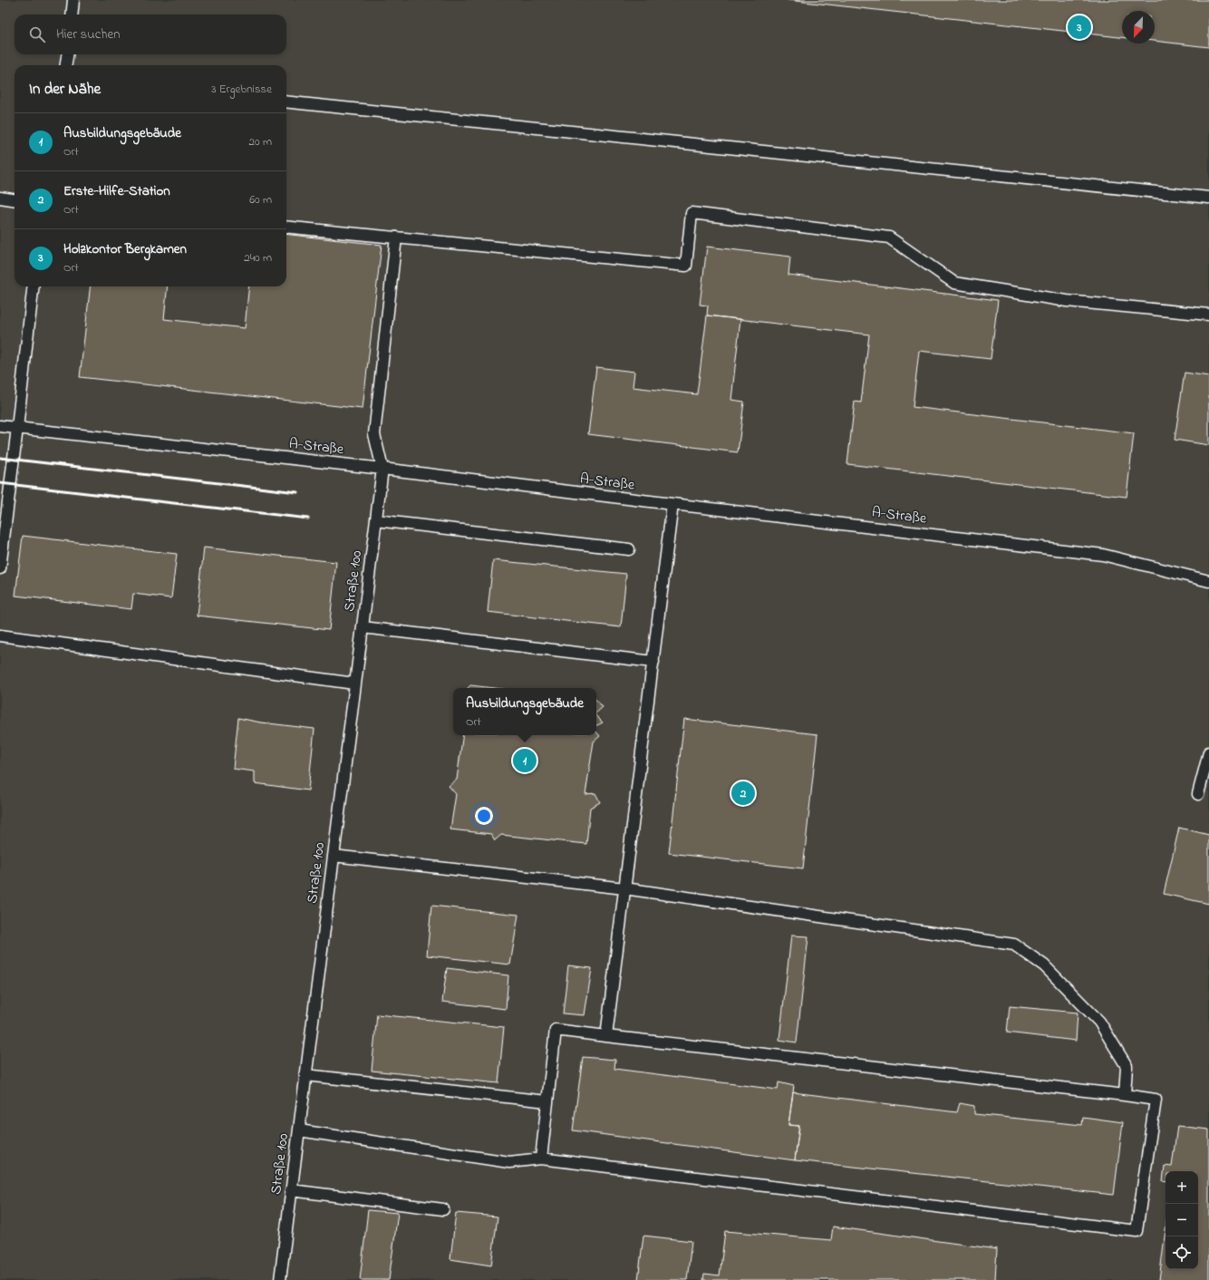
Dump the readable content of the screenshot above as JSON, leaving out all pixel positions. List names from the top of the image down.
{
  "streets": {
    "lane": ["A-Straße", "Straße 100"]
  },
  "crossings": [
    ["A-Straße", "Straße 100"]
  ],
  "north": "bottom left",
  "page": {
    "pins": ["3", "1", "2"],
    "search": "Hier suchen",
    "heading": ["In der Nähe", "3 Ergebnisse"],
    "list": [
      {
        "mark": "1",
        "name": "Ausbildungsgebäude",
        "note": "Ort",
        "value": "20 m"
      },
      {
        "mark": "2",
        "name": "Erste-Hilfe-Station",
        "note": "Ort",
        "value": "60 m"
      },
      {
        "mark": "3",
        "name": "Holzkontor Bergkamen",
        "note": "Ort",
        "value": "240 m"
      }
    ],
    "popup": ["Ausbildungsgebäude", "Ort"],
    "map_buttons": ["+", "−"]
  }
}
